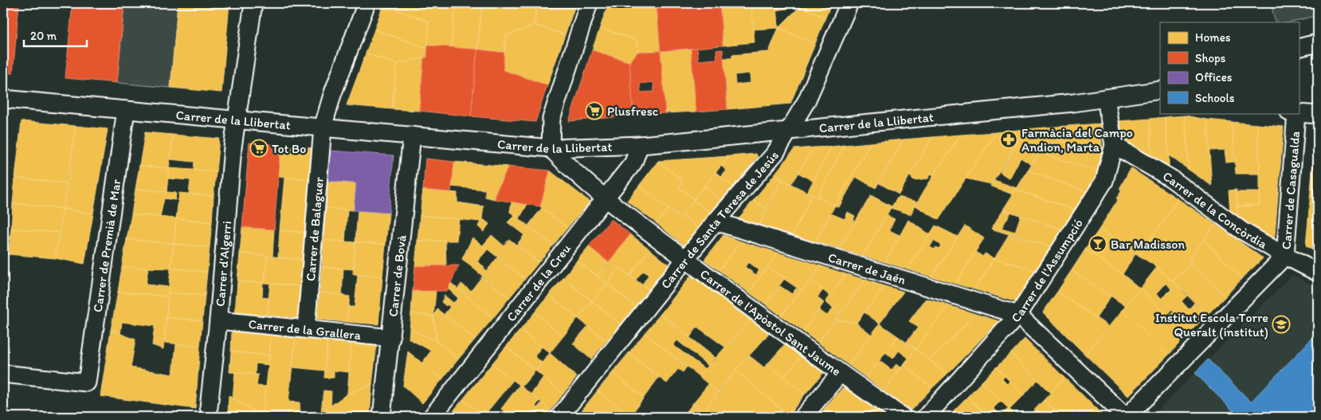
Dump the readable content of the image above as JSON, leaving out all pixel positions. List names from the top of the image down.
{
  "streets": {
    "street": [
      "Carrer de la Llibertat",
      "Carrer de Casagualda",
      "Carrer de la Concòrdia",
      "Carrer de Santa Teresa de Jesús",
      "Carrer de Balaguer",
      "Carrer de Premià de Mar",
      "Carrer d'Algerri",
      "Carrer de Jaén",
      "Carrer de l'Assumpció",
      "Carrer de Bovà",
      "Carrer de la Creu",
      "Carrer de l'Apòstol Sant Jaume",
      "Carrer de la Grallera"
    ]
  },
  "crossings": [
    ["Carrer de la Llibertat", "Carrer de Santa Teresa de Jesús"],
    ["Carrer de la Llibertat", "Carrer de Balaguer"],
    ["Carrer de la Llibertat", "Carrer de Premià de Mar"],
    ["Carrer de la Llibertat", "Carrer d'Algerri"],
    ["Carrer de la Llibertat", "Carrer de l'Assumpció"],
    ["Carrer de la Llibertat", "Carrer de Bovà"],
    ["Carrer de la Llibertat", "Carrer de la Creu"],
    ["Carrer de la Llibertat", "Carrer de l'Apòstol Sant Jaume"],
    ["Carrer de Casagualda", "Carrer de la Concòrdia"],
    ["Carrer de la Concòrdia", "Carrer de l'Assumpció"],
    ["Carrer de Santa Teresa de Jesús", "Carrer de Jaén"],
    ["Carrer de Santa Teresa de Jesús", "Carrer de l'Apòstol Sant Jaume"],
    ["Carrer de Balaguer", "Carrer de la Grallera"],
    ["Carrer d'Algerri", "Carrer de la Grallera"],
    ["Carrer de Jaén", "Carrer de l'Assumpció"],
    ["Carrer de Bovà", "Carrer de la Grallera"],
    ["Carrer de la Creu", "Carrer de l'Apòstol Sant Jaume"]
  ],
  "places": {
    "supermarket": ["Plusfresc", "Tot Bo"],
    "pharmacy": ["Farmàcia del Campo Andion, Marta"],
    "bar": ["Bar Madisson"],
    "school or university": ["Institut Escola Torre Queralt (institut)"]
  },
  "legend": [
    "Homes",
    "Shops",
    "Offices",
    "Schools"
  ],
  "scale_bar": "20 m"
}
